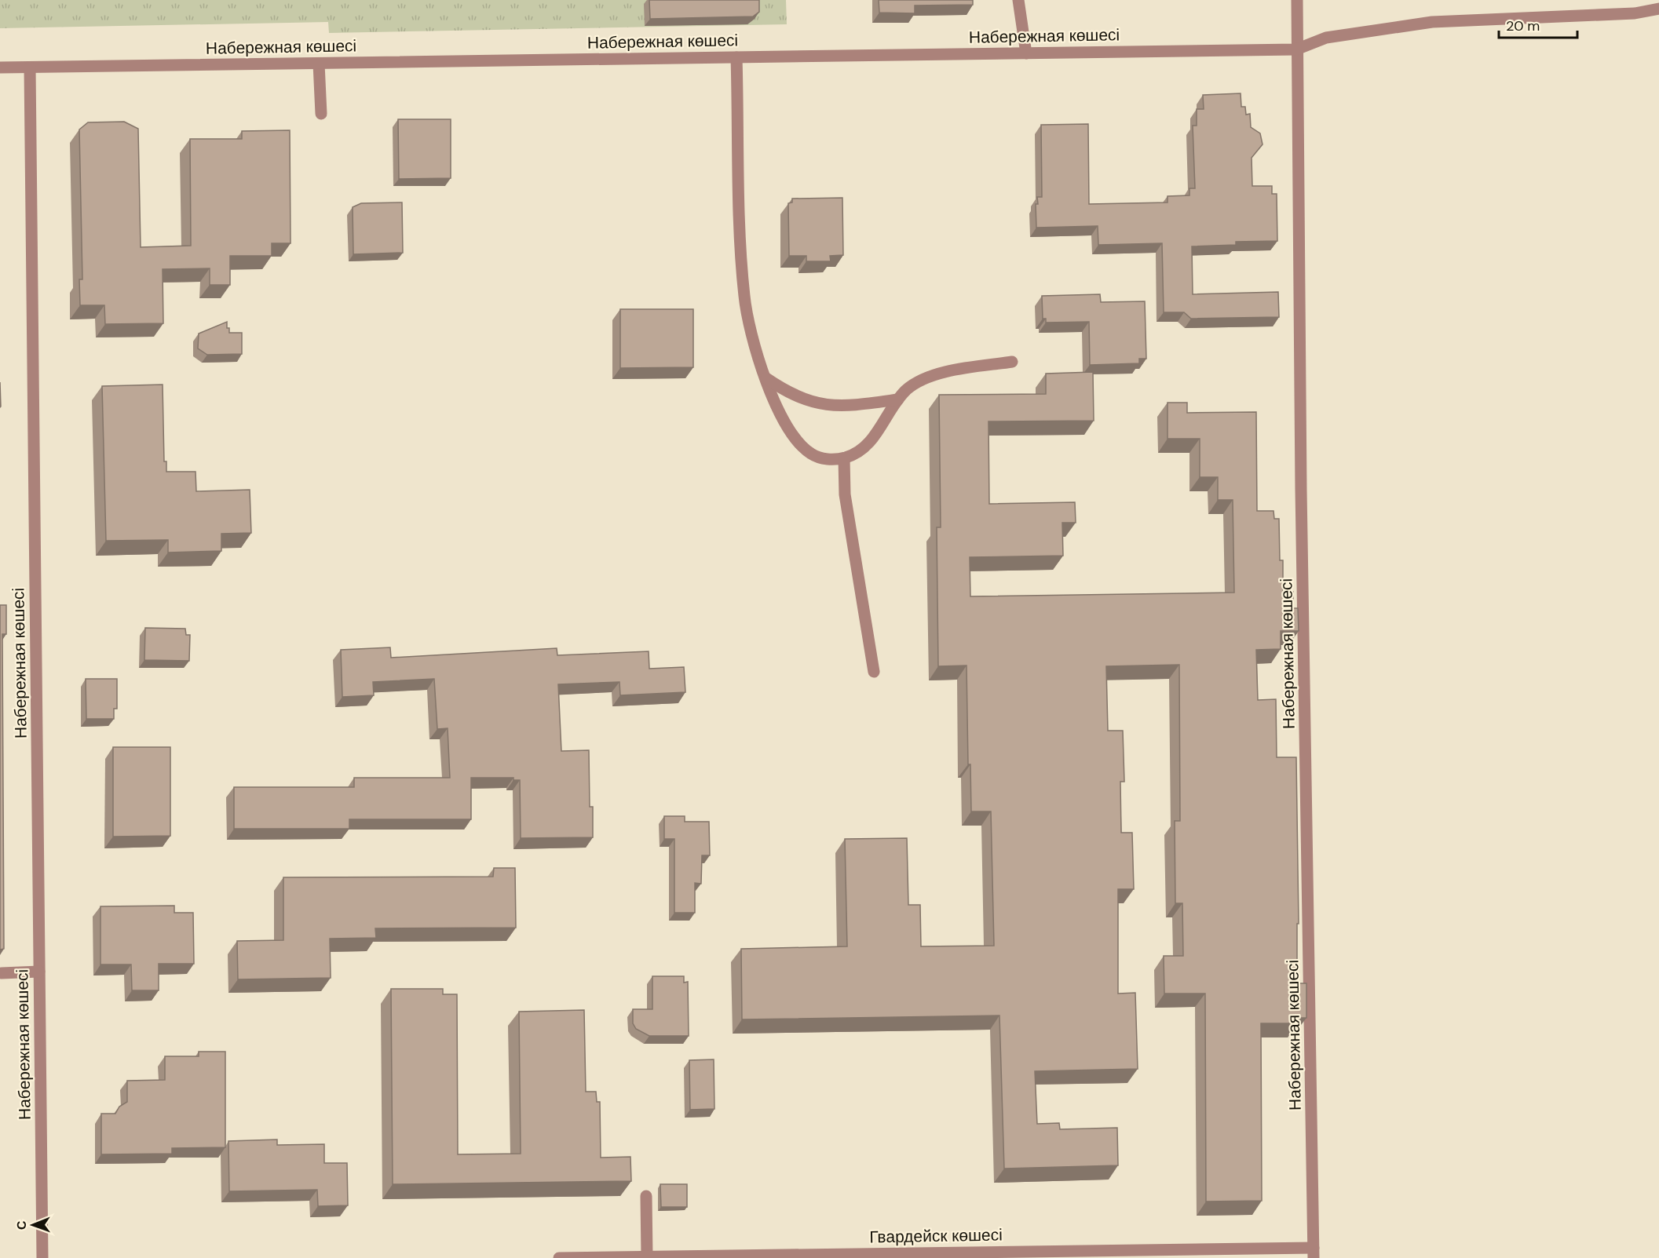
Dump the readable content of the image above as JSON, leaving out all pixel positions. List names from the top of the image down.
{
  "streets": {
    "street": ["Набережная көшесі", "Гвардейск көшесі"]
  },
  "crossings": [
    ["Набережная көшесі", "Гвардейск көшесі"]
  ],
  "scale_bar": "20 m",
  "north": "left"
}
